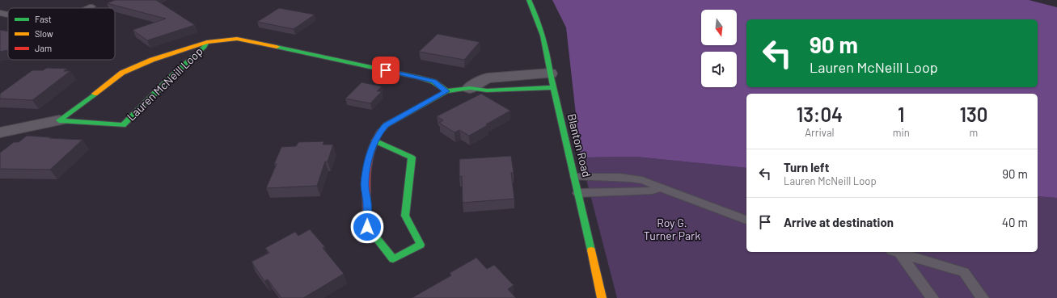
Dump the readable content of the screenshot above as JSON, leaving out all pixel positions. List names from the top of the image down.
{
  "streets": {
    "street": ["Lauren McNeill Loop", "Blanton Road"]
  },
  "parks": ["Roy G. Turner Park"],
  "legend": ["Fast", "Slow", "Jam"],
  "north": "bottom",
  "page": {
    "turn": ["90 m", "Lauren McNeill Loop"],
    "eta": [
      "13:04",
      "Arrival",
      "1",
      "min",
      "130",
      "m"
    ],
    "list": [
      {
        "name": "Turn left",
        "note": "Lauren McNeill Loop",
        "value": "90 m"
      },
      {
        "name": "Arrive at destination",
        "value": "40 m"
      }
    ]
  }
}
